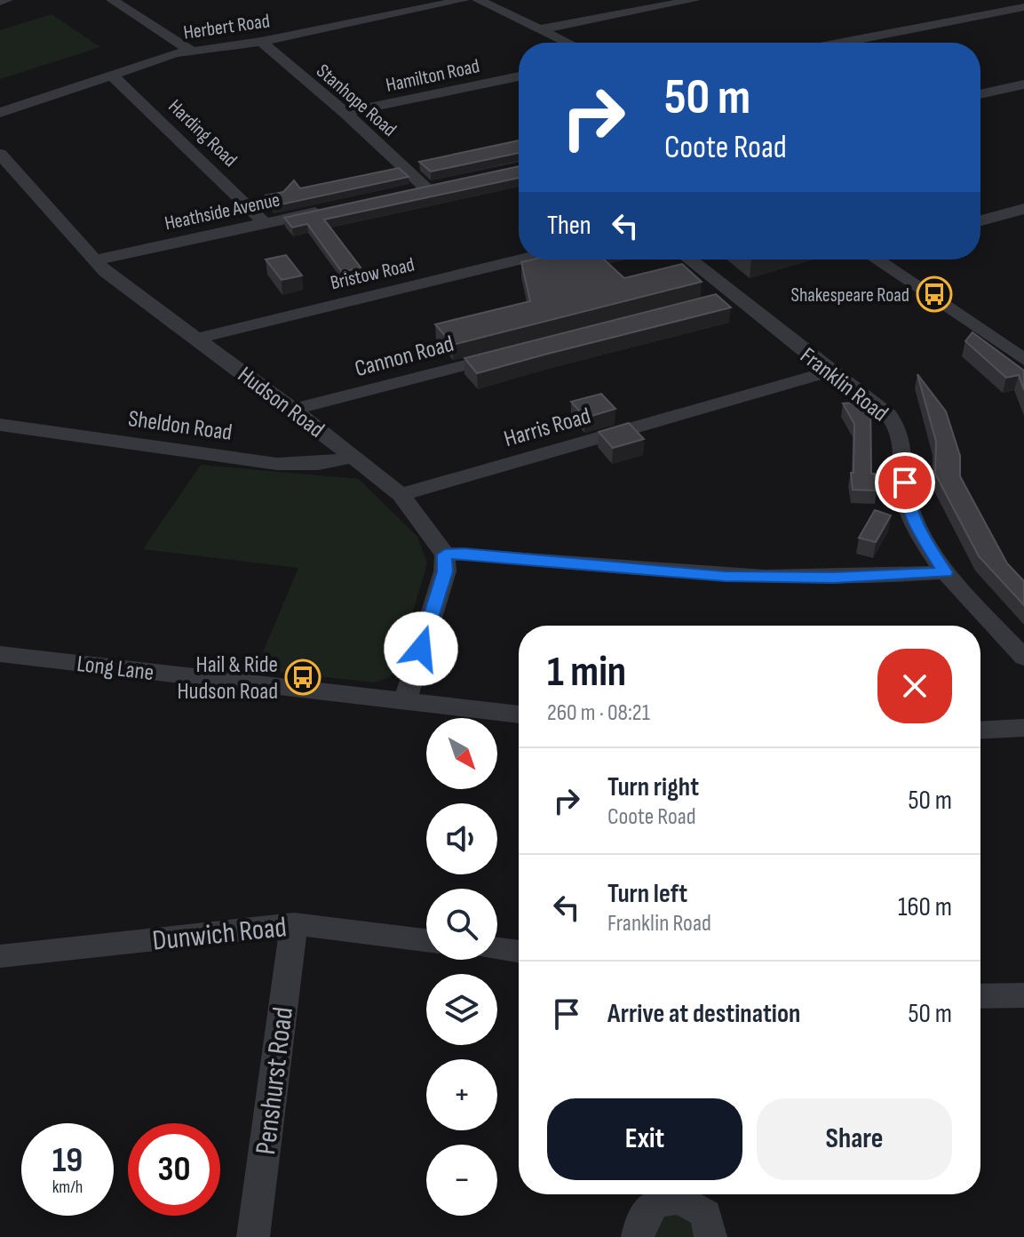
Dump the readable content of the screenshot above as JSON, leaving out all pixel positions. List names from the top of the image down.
{
  "streets": {
    "street": [
      "Herbert Road",
      "Hamilton Road",
      "Stanhope Road",
      "Harding Road",
      "Heathside Avenue",
      "Bristow Road",
      "Cannon Road",
      "Franklin Road",
      "Hudson Road",
      "Sheldon Road",
      "Harris Road",
      "Long Lane",
      "Dunwich Road",
      "Penshurst Road"
    ]
  },
  "crossings": [
    ["Herbert Road", "Stanhope Road"],
    ["Herbert Road", "Harding Road"],
    ["Hamilton Road", "Stanhope Road"],
    ["Harding Road", "Heathside Avenue"],
    ["Heathside Avenue", "Hudson Road"],
    ["Bristow Road", "Hudson Road"],
    ["Cannon Road", "Hudson Road"],
    ["Franklin Road", "Harris Road"],
    ["Hudson Road", "Sheldon Road"],
    ["Hudson Road", "Harris Road"],
    ["Dunwich Road", "Penshurst Road"]
  ],
  "places": {
    "bus stop": ["Shakespeare Road", "Hail & Ride Hudson Road"]
  },
  "north": "bottom right",
  "page": {
    "turn": ["50 m", "Coote Road"],
    "then": "Then",
    "heading": ["1 min", "260 m · 08:21"],
    "map_buttons": ["+", "−"],
    "list": [
      {
        "name": "Turn right",
        "note": "Coote Road",
        "value": "50 m"
      },
      {
        "name": "Turn left",
        "note": "Franklin Road",
        "value": "160 m"
      },
      {
        "name": "Arrive at destination",
        "value": "50 m"
      }
    ],
    "buttons": ["Exit", "Share"],
    "speed": "19 km/h",
    "limit": "30"
  }
}
